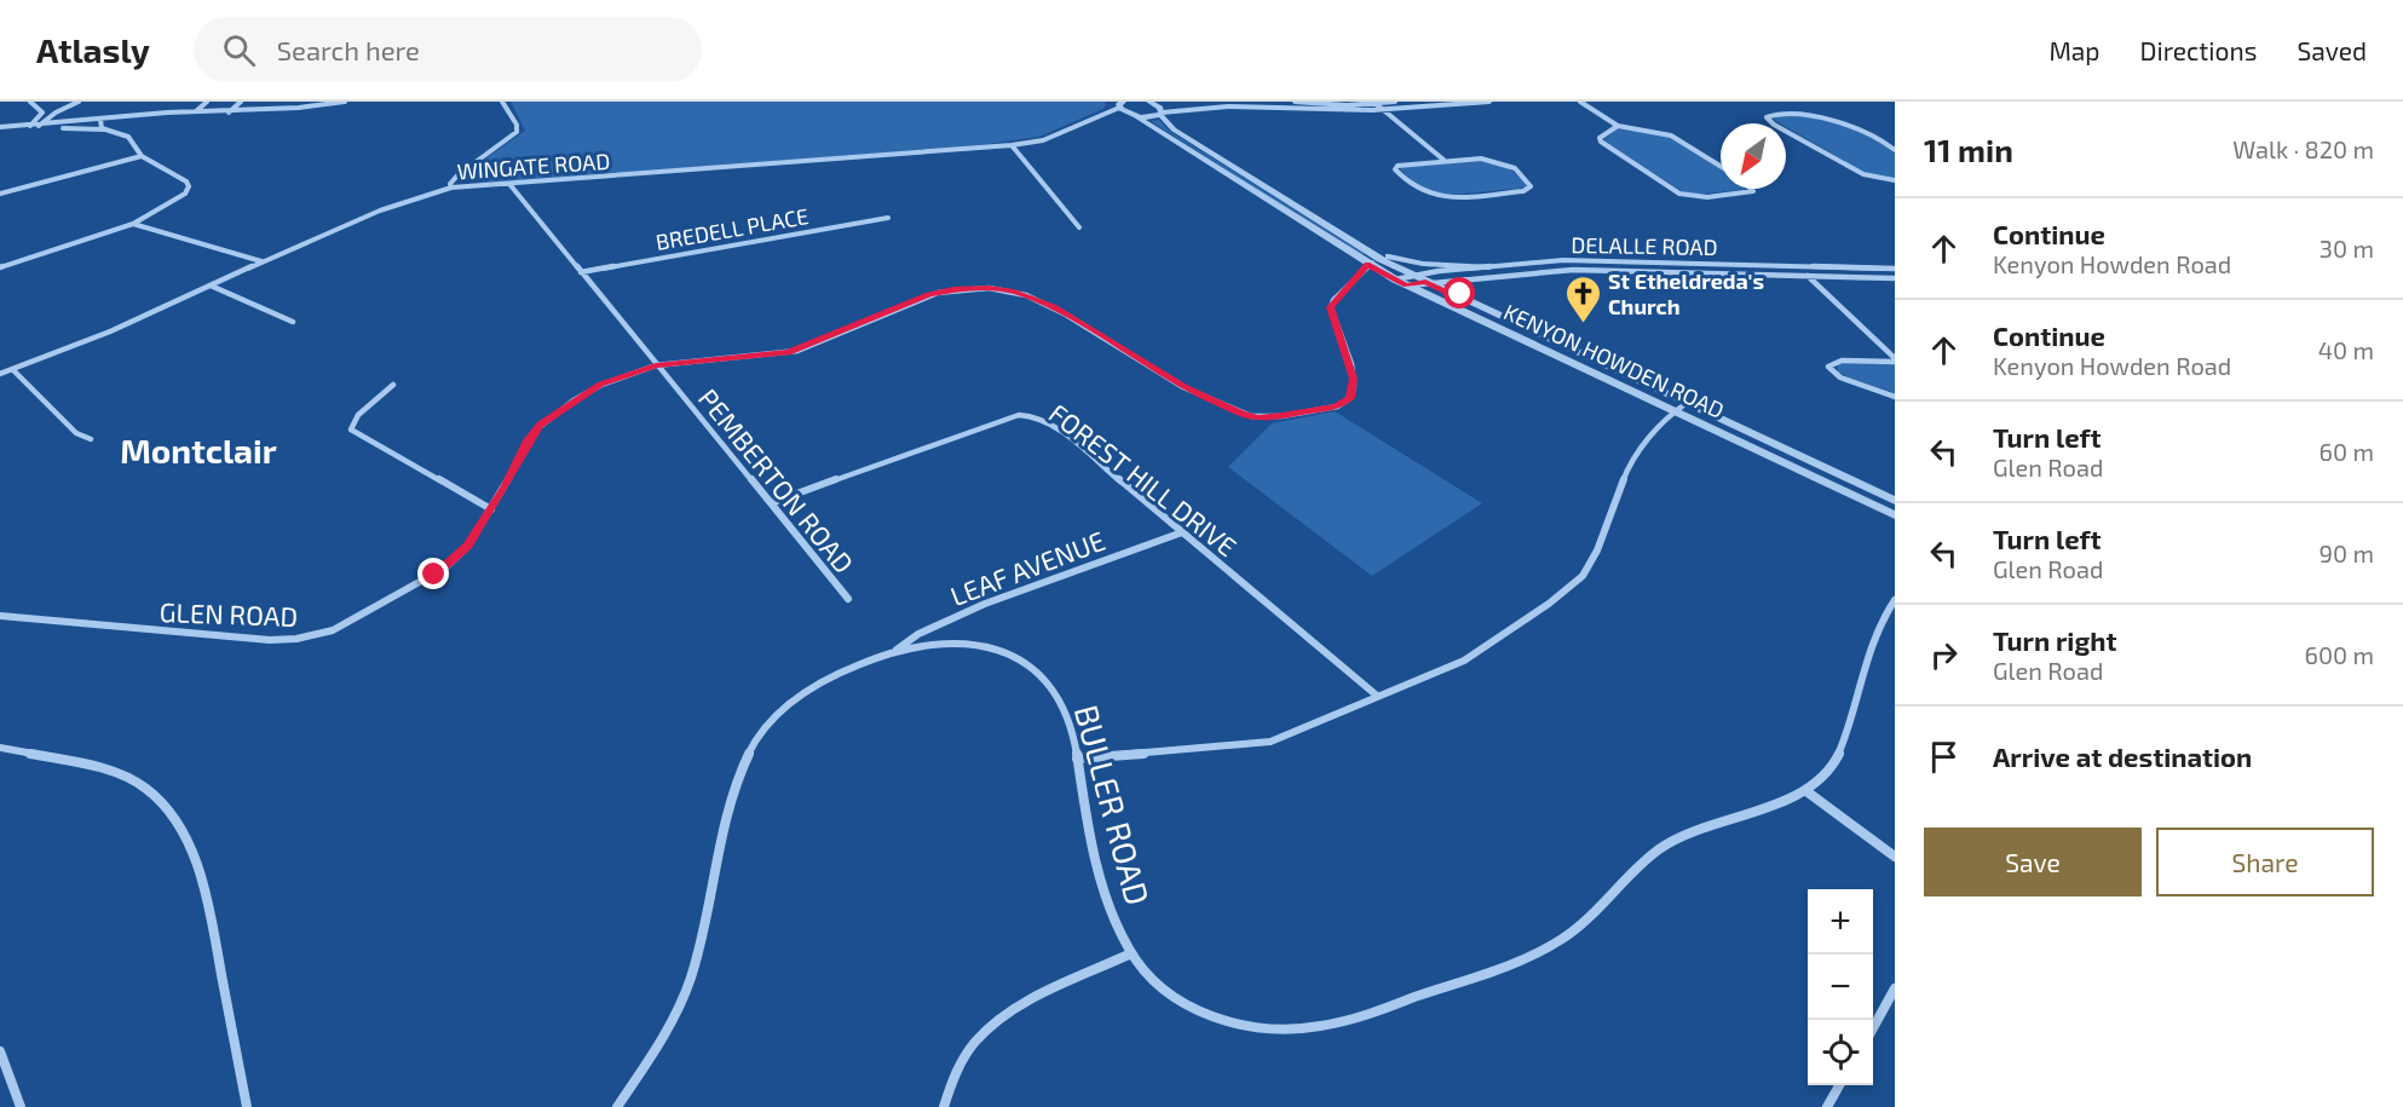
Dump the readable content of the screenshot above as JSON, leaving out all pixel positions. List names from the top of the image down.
{
  "streets": {
    "street": [
      "WINGATE ROAD",
      "BREDELL PLACE",
      "DELALLE ROAD",
      "KENYON HOWDEN ROAD",
      "FOREST HILL DRIVE",
      "PEMBERTON ROAD",
      "LEAF AVENUE",
      "GLEN ROAD",
      "BULLER ROAD"
    ]
  },
  "crossings": [
    ["WINGATE ROAD", "KENYON HOWDEN ROAD"],
    ["WINGATE ROAD", "PEMBERTON ROAD"],
    ["BREDELL PLACE", "PEMBERTON ROAD"],
    ["DELALLE ROAD", "KENYON HOWDEN ROAD"],
    ["KENYON HOWDEN ROAD", "GLEN ROAD"],
    ["FOREST HILL DRIVE", "PEMBERTON ROAD"],
    ["FOREST HILL DRIVE", "LEAF AVENUE"],
    ["PEMBERTON ROAD", "GLEN ROAD"],
    ["LEAF AVENUE", "BULLER ROAD"]
  ],
  "districts": ["Montclair"],
  "places": {
    "church": ["St Etheldreda's Church"]
  },
  "north": "bottom left",
  "page": {
    "header": "Atlasly",
    "search": "Search here",
    "nav": ["Map", "Directions", "Saved"],
    "heading": ["11 min", "Walk · 820 m"],
    "list": [
      ["Continue", "Kenyon Howden Road", "30 m"],
      ["Continue", "Kenyon Howden Road", "40 m"],
      ["Turn left", "Glen Road", "60 m"],
      ["Turn left", "Glen Road", "90 m"],
      ["Turn right", "Glen Road", "600 m"],
      "Arrive at destination"
    ],
    "buttons": ["Save", "Share"],
    "map_buttons": ["+", "−"]
  }
}
